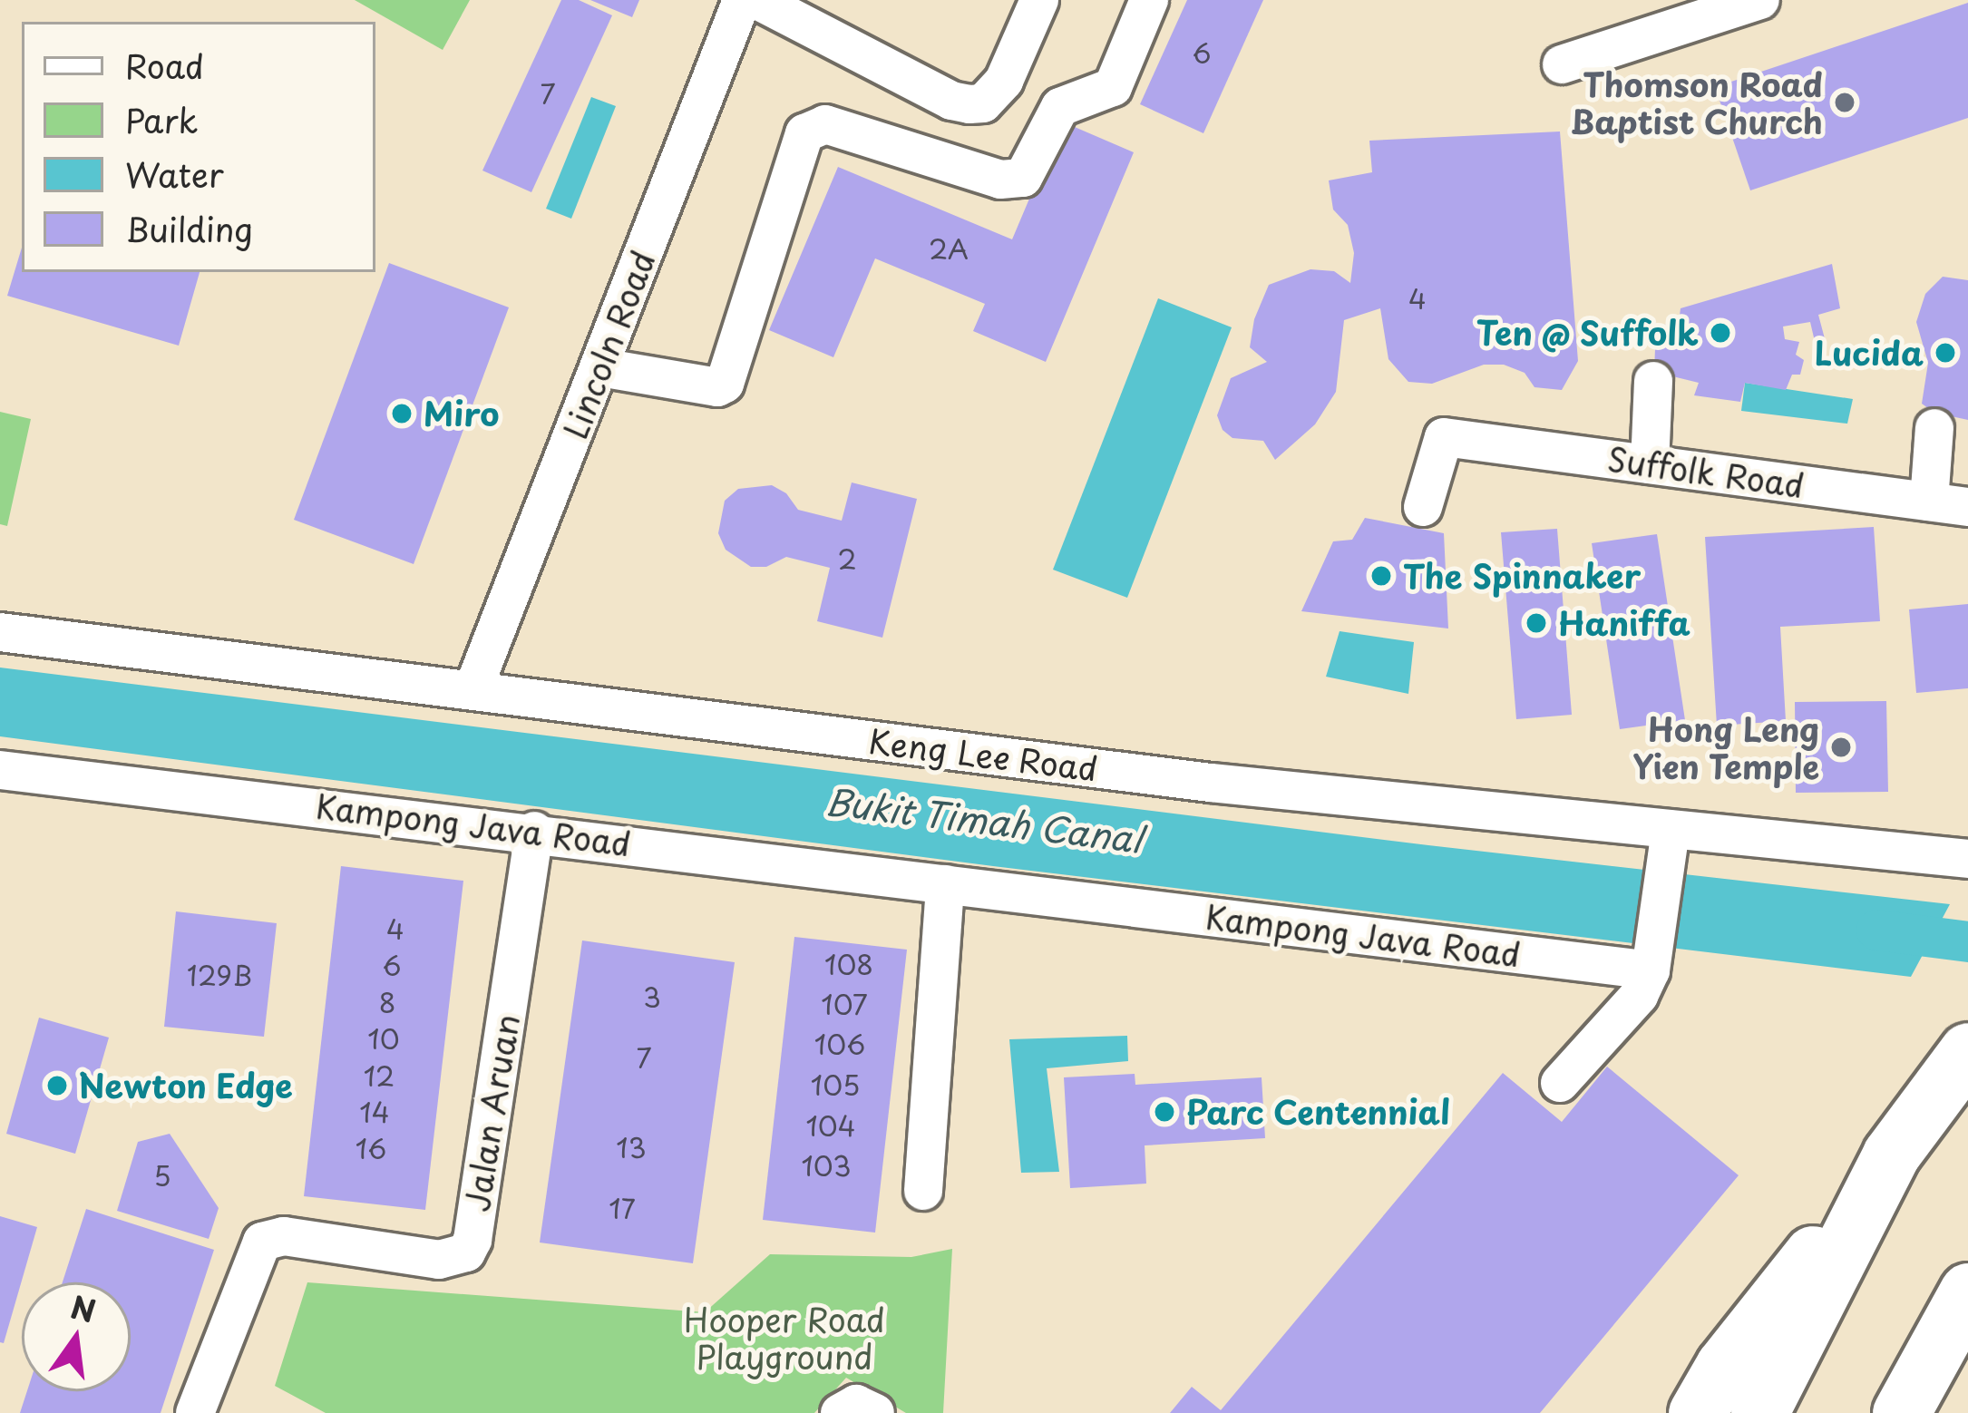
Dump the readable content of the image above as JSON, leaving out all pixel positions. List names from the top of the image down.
{
  "streets": {
    "street": [
      "Lincoln Road",
      "Suffolk Road",
      "Keng Lee Road",
      "Kampong Java Road",
      "Jalan Aruan"
    ]
  },
  "crossings": [
    ["Lincoln Road", "Keng Lee Road"],
    ["Kampong Java Road", "Jalan Aruan"]
  ],
  "water": ["Bukit Timah Canal"],
  "parks": ["Hooper Road Playground"],
  "places": [
    "Thomson Road Baptist Church",
    "Ten @ Suffolk",
    "Lucida",
    "Miro",
    "The Spinnaker",
    "Haniffa",
    "Hong Leng Yien Temple",
    "Newton Edge",
    "Parc Centennial"
  ],
  "house_numbers": [
    "6",
    "7",
    "2A",
    "4",
    "2",
    "4",
    "108",
    "6",
    "129B",
    "3",
    "8",
    "107",
    "10",
    "106",
    "7",
    "12",
    "105",
    "14",
    "104",
    "13",
    "16",
    "103",
    "5",
    "17"
  ],
  "legend": [
    "Road",
    "Park",
    "Water",
    "Building"
  ],
  "north": "top"
}
